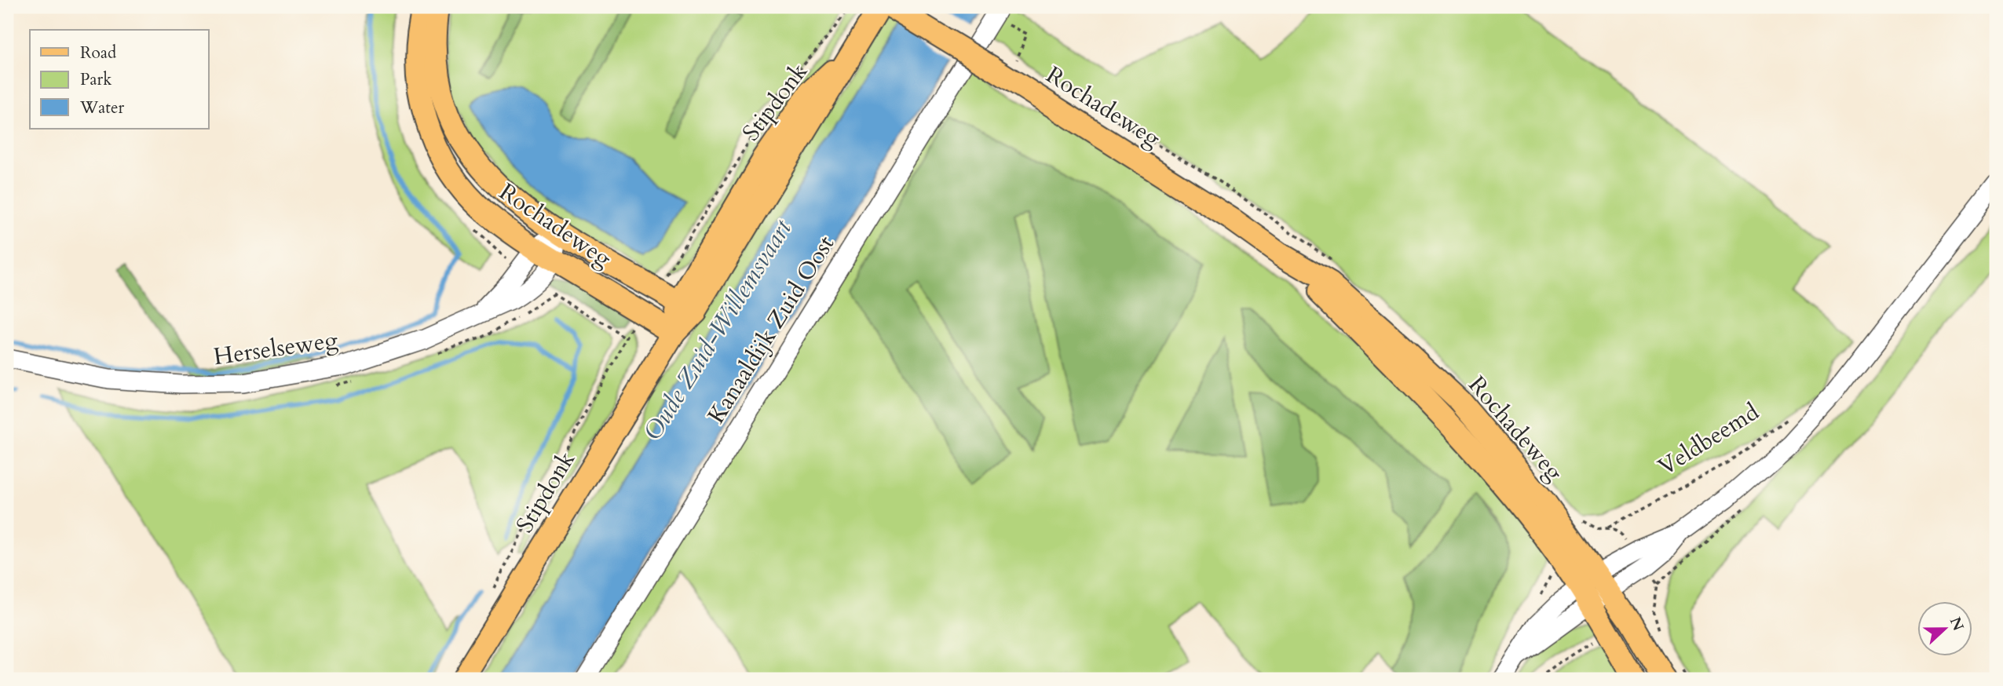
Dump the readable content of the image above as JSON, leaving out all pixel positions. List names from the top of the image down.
{
  "streets": {
    "main road": ["Stipdonk", "Rochadeweg"],
    "street": ["Kanaaldijk Zuid Oost", "Herselseweg", "Veldbeemd"]
  },
  "crossings": [
    ["Stipdonk", "Rochadeweg"],
    ["Rochadeweg", "Herselseweg"],
    ["Rochadeweg", "Veldbeemd"]
  ],
  "water": ["Oude Zuid-Willemsvaart"],
  "legend": ["Road", "Park", "Water"],
  "north": "right"
}
